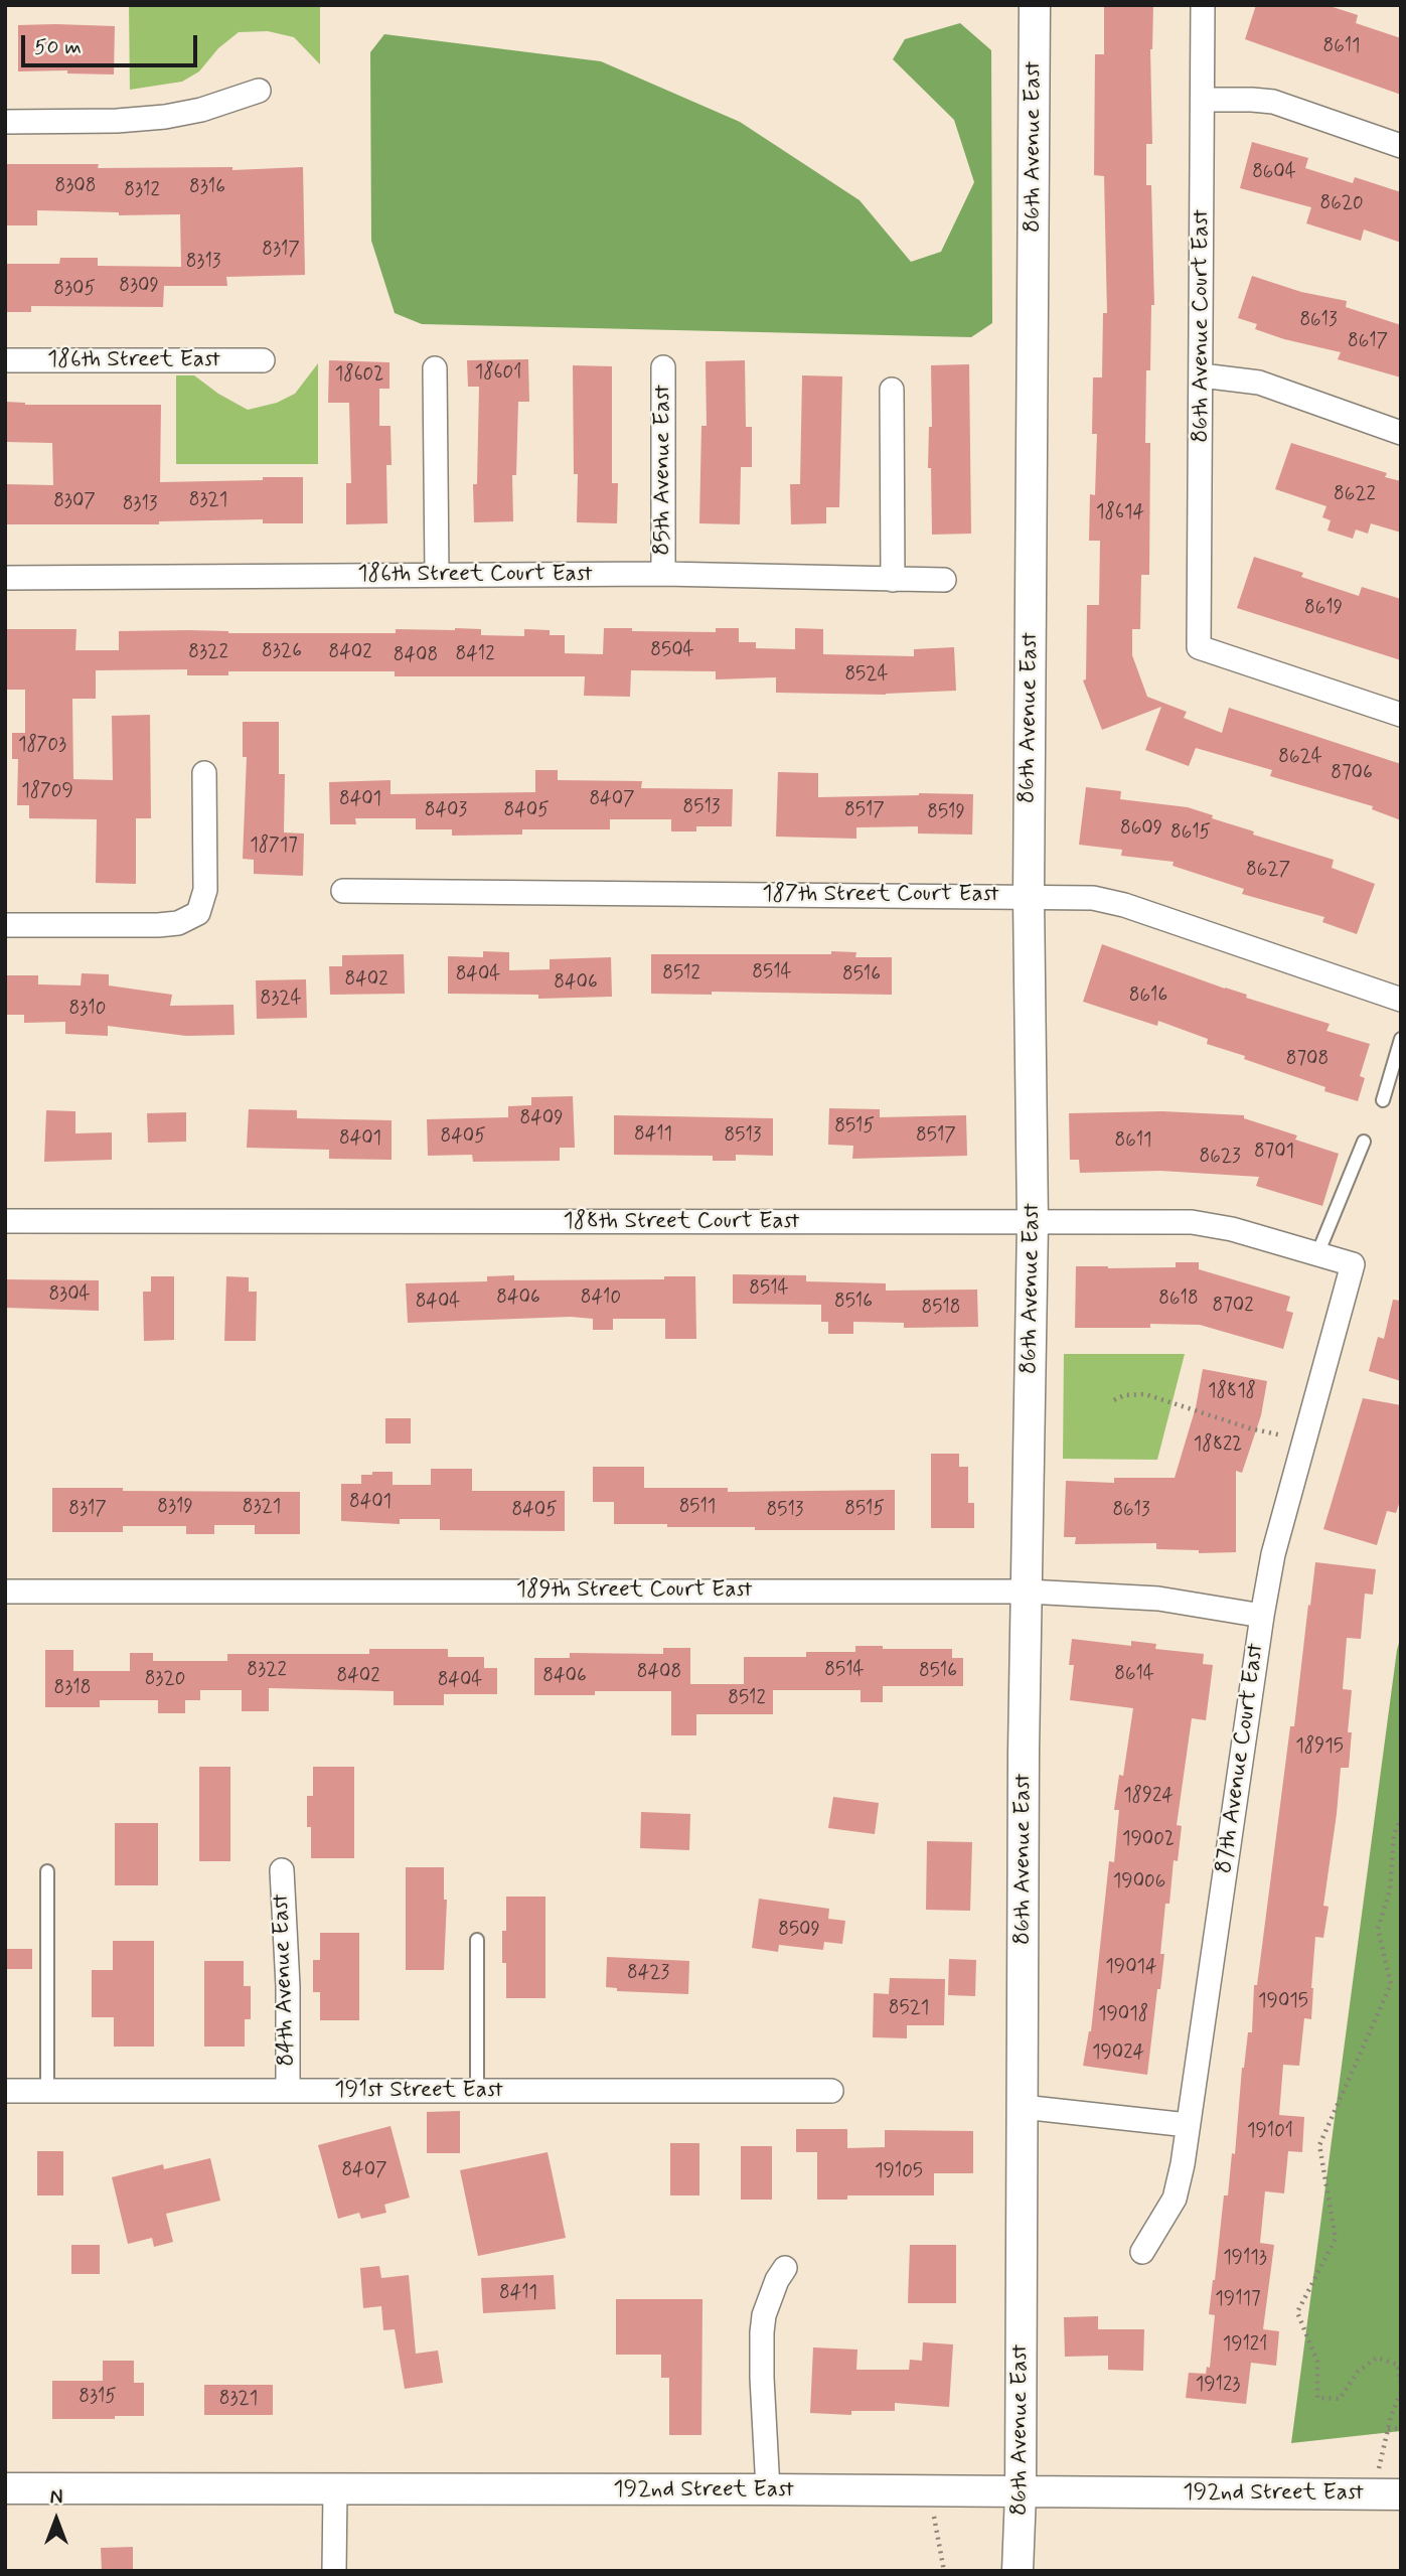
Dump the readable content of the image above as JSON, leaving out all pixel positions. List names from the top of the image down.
{
  "streets": {
    "street": [
      "86th Avenue East",
      "86th Avenue Court East",
      "186th Street East",
      "85th Avenue East",
      "186th Street Court East",
      "187th Street Court East",
      "188th Street Court East",
      "189th Street Court East",
      "87th Avenue Court East",
      "84th Avenue East",
      "191st Street East",
      "192nd Street East"
    ]
  },
  "crossings": [
    ["86th Avenue East", "187th Street Court East"],
    ["86th Avenue East", "188th Street Court East"],
    ["86th Avenue East", "189th Street Court East"],
    ["86th Avenue East", "192nd Street East"],
    ["85th Avenue East", "186th Street Court East"],
    ["188th Street Court East", "87th Avenue Court East"],
    ["189th Street Court East", "87th Avenue Court East"],
    ["84th Avenue East", "191st Street East"]
  ],
  "house_numbers": [
    "8611",
    "8604",
    "8308",
    "8316",
    "8312",
    "8620",
    "8317",
    "8313",
    "8309",
    "8305",
    "8613",
    "8617",
    "18601",
    "18602",
    "8622",
    "8321",
    "8307",
    "8313",
    "18614",
    "8619",
    "8504",
    "8326",
    "8322",
    "8402",
    "8412",
    "8408",
    "8524",
    "18703",
    "8624",
    "8706",
    "18709",
    "8401",
    "8407",
    "8513",
    "8403",
    "8405",
    "8517",
    "8519",
    "8609",
    "8615",
    "18717",
    "8627",
    "8514",
    "8512",
    "8404",
    "8516",
    "8402",
    "8406",
    "8616",
    "8324",
    "8310",
    "8708",
    "8409",
    "8515",
    "8411",
    "8513",
    "8517",
    "8405",
    "8401",
    "8611",
    "8701",
    "8623",
    "8514",
    "8304",
    "8406",
    "8410",
    "8618",
    "8404",
    "8516",
    "8702",
    "8518",
    "18818",
    "18822",
    "8401",
    "8319",
    "8321",
    "8511",
    "8317",
    "8515",
    "8405",
    "8513",
    "8613",
    "8322",
    "8514",
    "8516",
    "8408",
    "8614",
    "8402",
    "8406",
    "8320",
    "8404",
    "8318",
    "8512",
    "18915",
    "18924",
    "19002",
    "19006",
    "8509",
    "19014",
    "8423",
    "19015",
    "8521",
    "19018",
    "19024",
    "19101",
    "8407",
    "19105",
    "19113",
    "8411",
    "19117",
    "19121",
    "19123",
    "8315",
    "8321"
  ],
  "scale_bar": "50 m",
  "north": "top"
}
